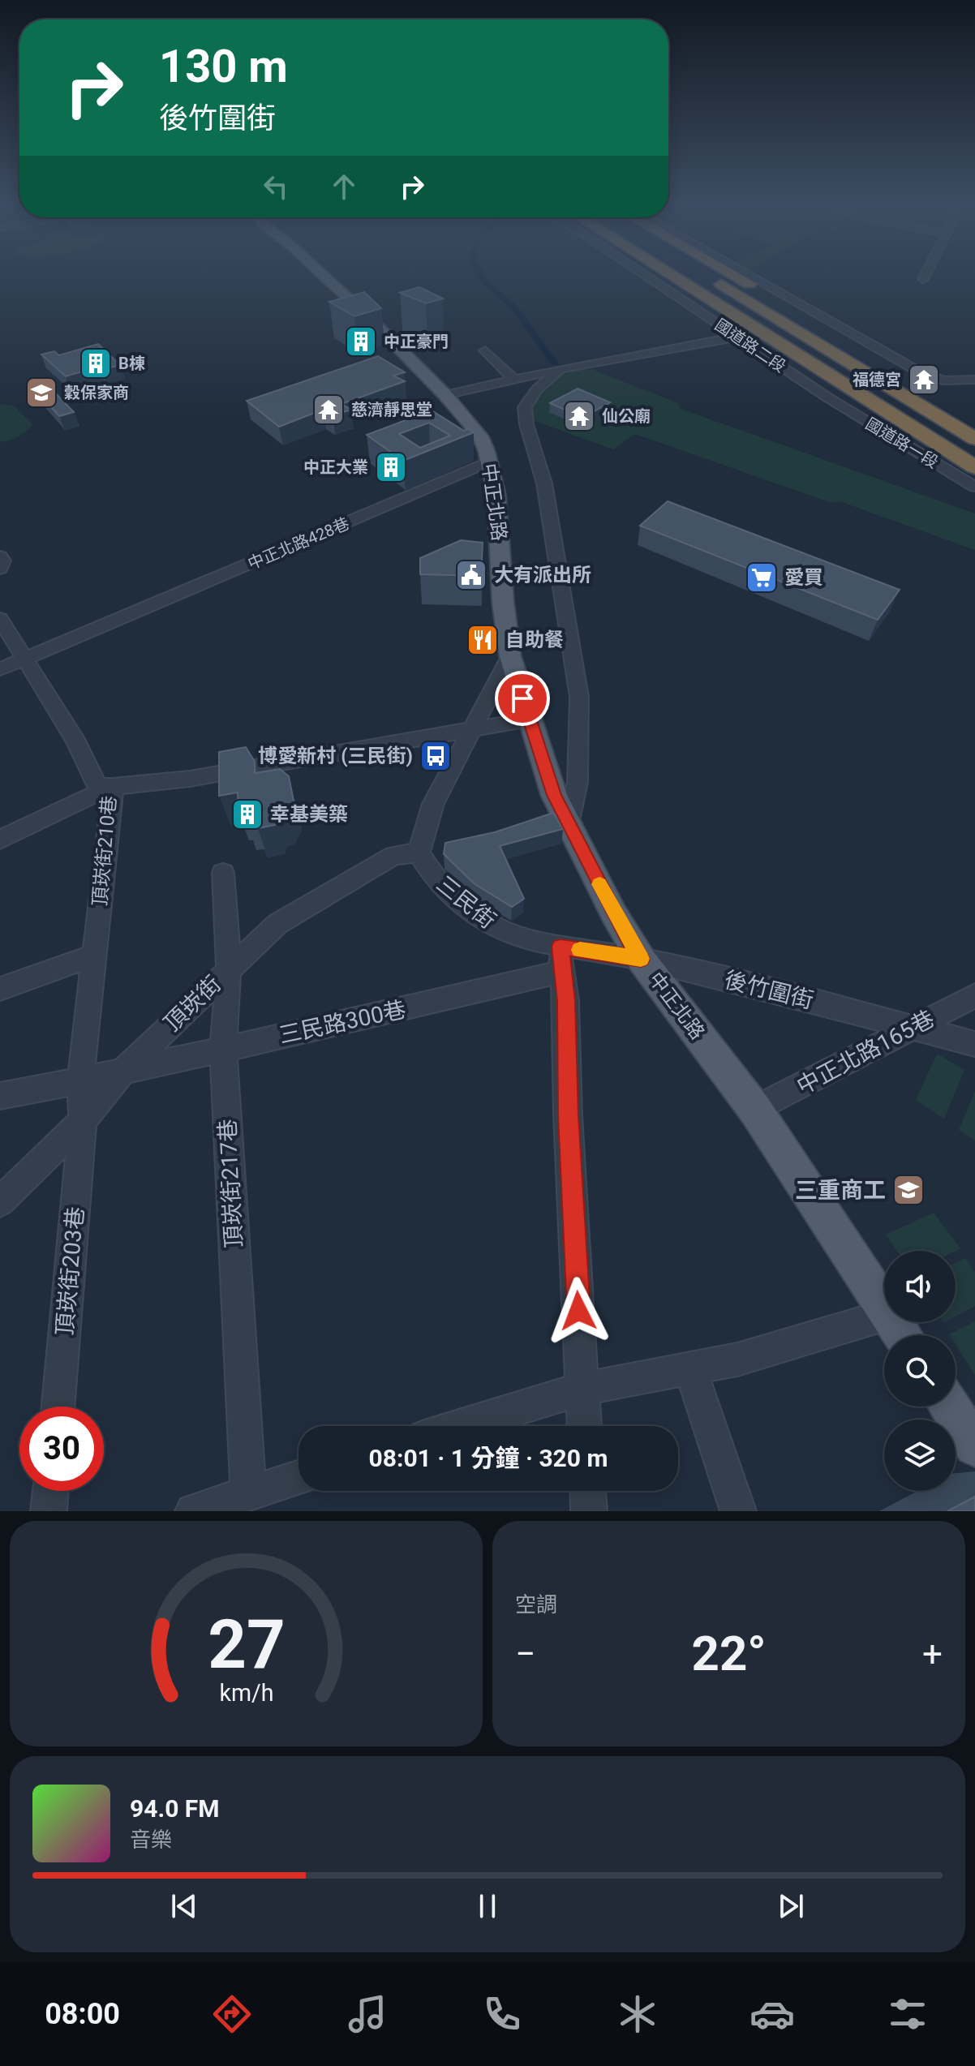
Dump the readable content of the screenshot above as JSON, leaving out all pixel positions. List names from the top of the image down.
{
  "streets": {
    "main road": ["中正北路"],
    "street": [
      "國道路二段",
      "國道路一段",
      "中正北路428巷",
      "頂崁街210巷",
      "三民街",
      "後竹圍街",
      "頂崁街",
      "三民路300巷",
      "中正北路165巷",
      "頂崁街217巷",
      "頂崁街203巷"
    ]
  },
  "crossings": [
    ["國道路二段", "國道路一段"],
    ["中正北路", "中正北路428巷"],
    ["中正北路", "後竹圍街"],
    ["中正北路", "中正北路165巷"],
    ["中正北路428巷", "頂崁街210巷"],
    ["頂崁街210巷", "頂崁街"],
    ["頂崁街210巷", "三民路300巷"],
    ["頂崁街210巷", "頂崁街203巷"],
    ["三民街", "後竹圍街"],
    ["三民街", "頂崁街"],
    ["三民街", "三民路300巷"],
    ["後竹圍街", "三民路300巷"],
    ["後竹圍街", "中正北路165巷"],
    ["頂崁街", "三民路300巷"],
    ["頂崁街", "頂崁街217巷"],
    ["頂崁街", "頂崁街203巷"],
    ["三民路300巷", "頂崁街217巷"]
  ],
  "places": {
    "building": [
      "中正豪門",
      "B棟",
      "中正大業",
      "幸基美築"
    ],
    "temple": ["福德宮", "慈濟靜思堂", "仙公廟"],
    "school or university": ["穀保家商", "三重商工"],
    "public building": ["大有派出所"],
    "supermarket": ["愛買"],
    "restaurant": ["自助餐"],
    "bus stop": ["博愛新村 (三民街)"]
  },
  "page": {
    "turn": ["130 m", "後竹圍街"],
    "limit": "30",
    "trip": "08:01 · 1 分鐘 · 320 m",
    "tile": "空調",
    "heat": ["−", "22°", "+"],
    "song": ["94.0 FM", "音樂"],
    "tabs": "08:00",
    "gauge": ["27", "km/h"]
  }
}
